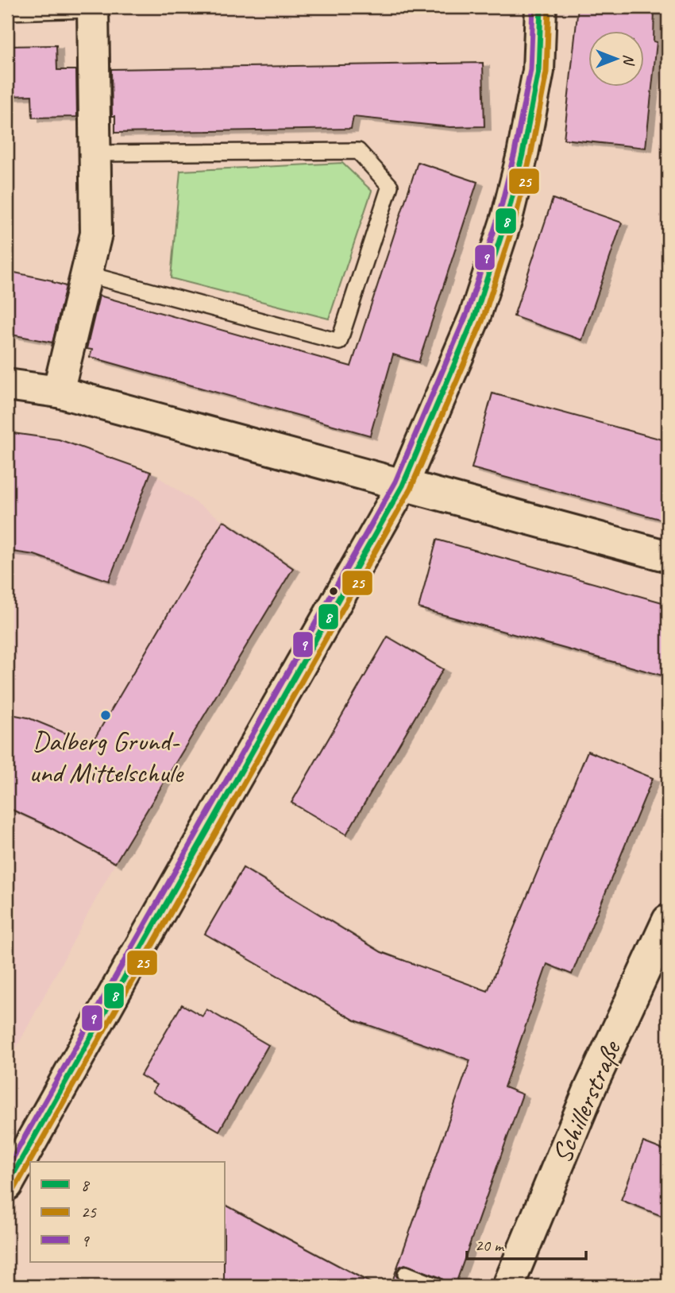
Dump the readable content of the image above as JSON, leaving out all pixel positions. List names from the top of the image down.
{
  "streets": {
    "street": ["Schillerstraße"]
  },
  "places": ["Dalberg Grund- und Mittelschule"],
  "lines": ["transit line 8", "transit line 25", "transit line 9"],
  "legend": ["8", "25", "9"],
  "scale_bar": "20 m",
  "north": "right"
}
